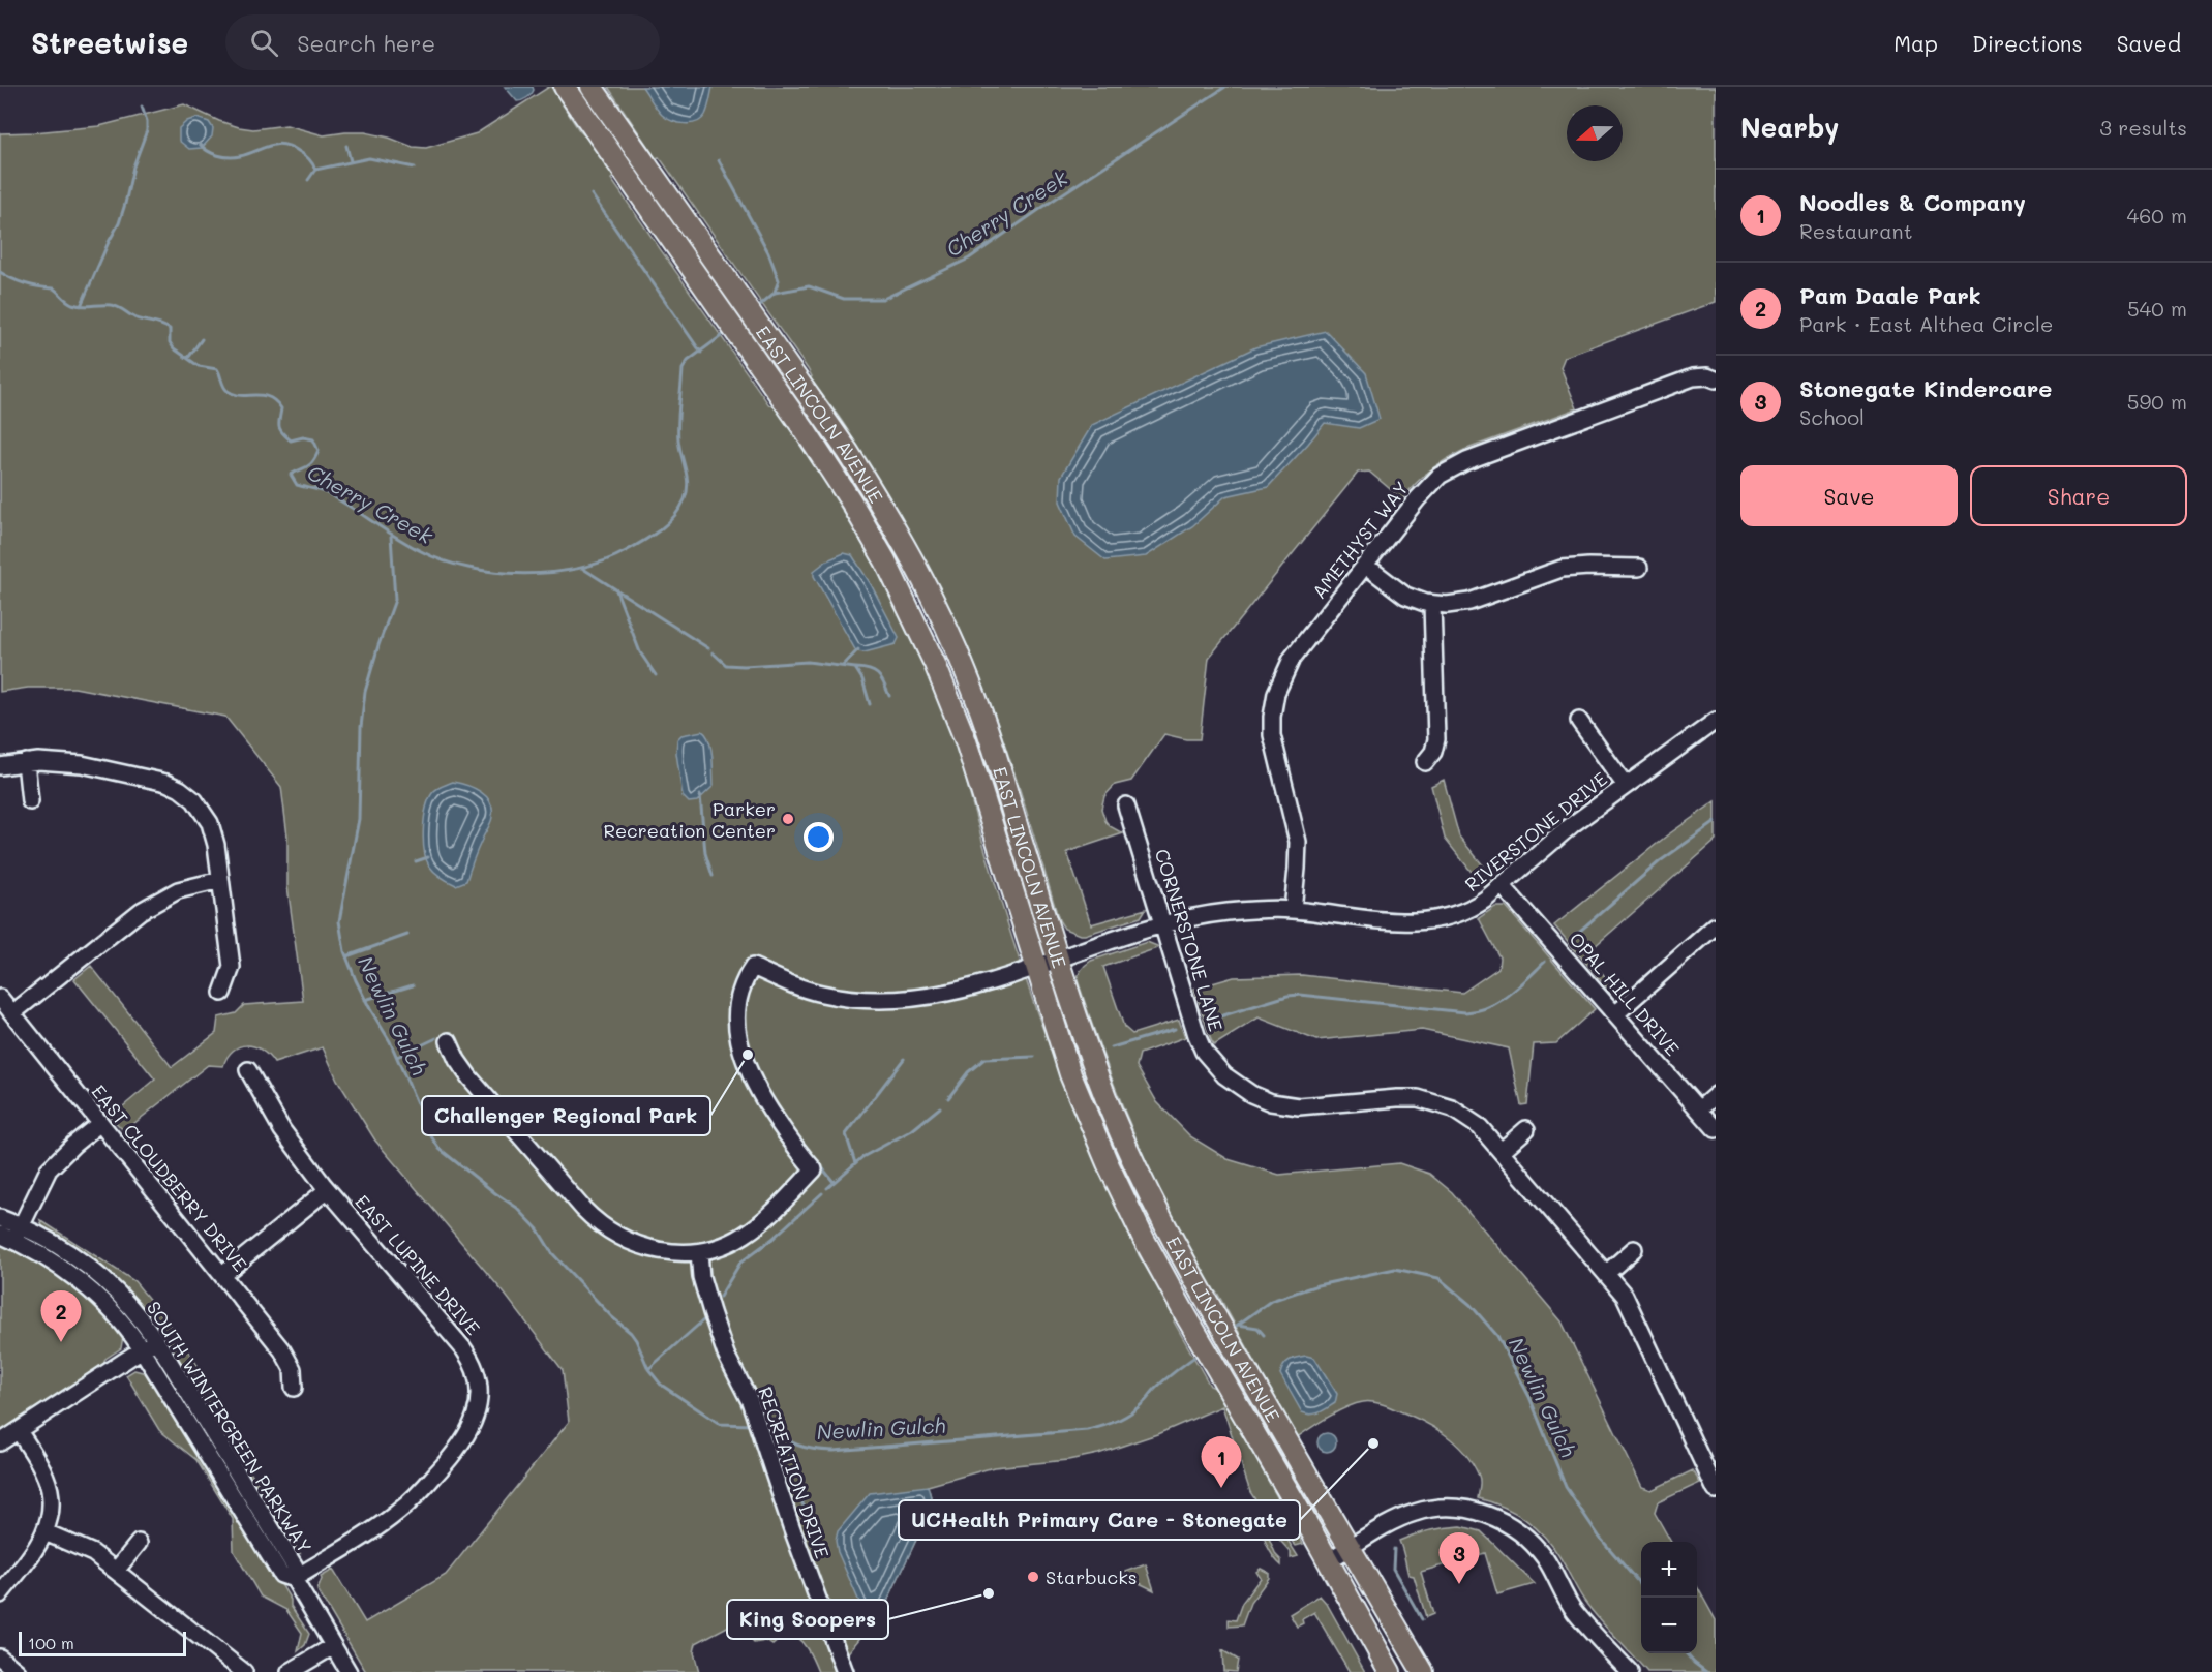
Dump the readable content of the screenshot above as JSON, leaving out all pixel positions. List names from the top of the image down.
{
  "streets": {
    "main road": ["EAST LINCOLN AVENUE"],
    "street": [
      "AMETHYST WAY",
      "RIVERSTONE DRIVE",
      "CORNERSTONE LANE",
      "OPAL HILL DRIVE",
      "EAST CLOUDBERRY DRIVE",
      "EAST LUPINE DRIVE",
      "SOUTH WINTERGREEN PARKWAY",
      "RECREATION DRIVE"
    ]
  },
  "crossings": [
    ["EAST LINCOLN AVENUE", "RIVERSTONE DRIVE"],
    ["AMETHYST WAY", "RIVERSTONE DRIVE"],
    ["RIVERSTONE DRIVE", "CORNERSTONE LANE"],
    ["RIVERSTONE DRIVE", "OPAL HILL DRIVE"],
    ["EAST LUPINE DRIVE", "SOUTH WINTERGREEN PARKWAY"]
  ],
  "water": ["Cherry Creek", "Newlin Gulch"],
  "places": [
    "Parker Recreation Center",
    "Challenger Regional Park",
    "UCHealth Primary Care - Stonegate",
    "Starbucks",
    "King Soopers"
  ],
  "scale_bar": "100 m",
  "north": "left",
  "page": {
    "header": "Streetwise",
    "search": "Search here",
    "nav": ["Map", "Directions", "Saved"],
    "heading": ["Nearby", "3 results"],
    "list": [
      {
        "mark": "1",
        "name": "Noodles & Company",
        "note": "Restaurant",
        "value": "460 m"
      },
      {
        "mark": "2",
        "name": "Pam Daale Park",
        "note": "Park · East Althea Circle",
        "value": "540 m"
      },
      {
        "mark": "3",
        "name": "Stonegate Kindercare",
        "note": "School",
        "value": "590 m"
      }
    ],
    "buttons": ["Save", "Share"],
    "pins": ["2", "1", "3"],
    "map_buttons": ["+", "−"],
    "scale": "100 m"
  }
}
